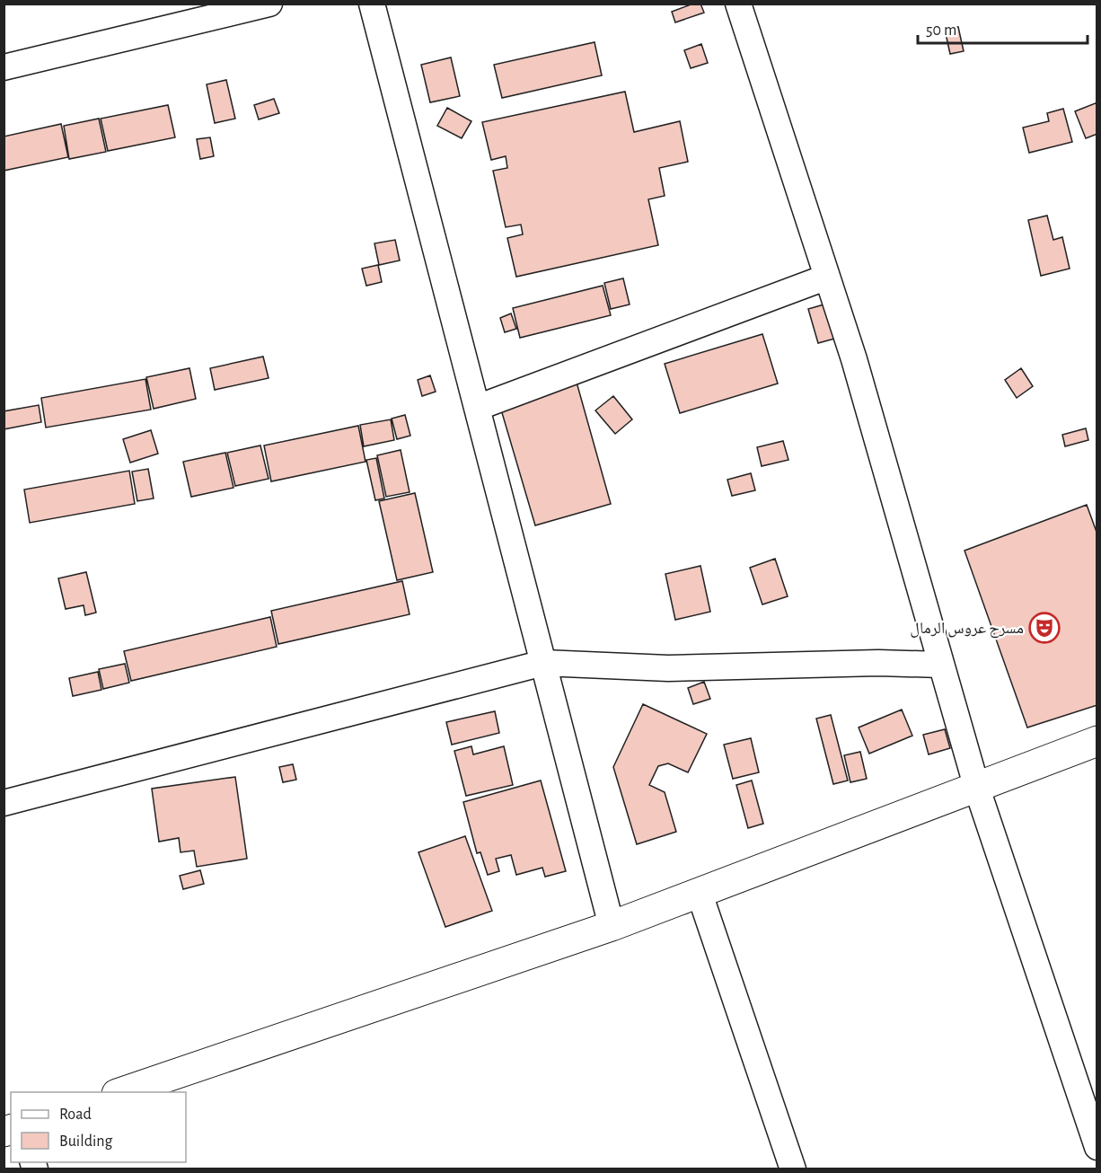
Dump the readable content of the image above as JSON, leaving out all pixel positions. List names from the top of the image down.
{
  "places": {
    "theatre": ["مسرح عروس الرمال"]
  },
  "legend": ["Road", "Building"],
  "scale_bar": "50 m"
}
